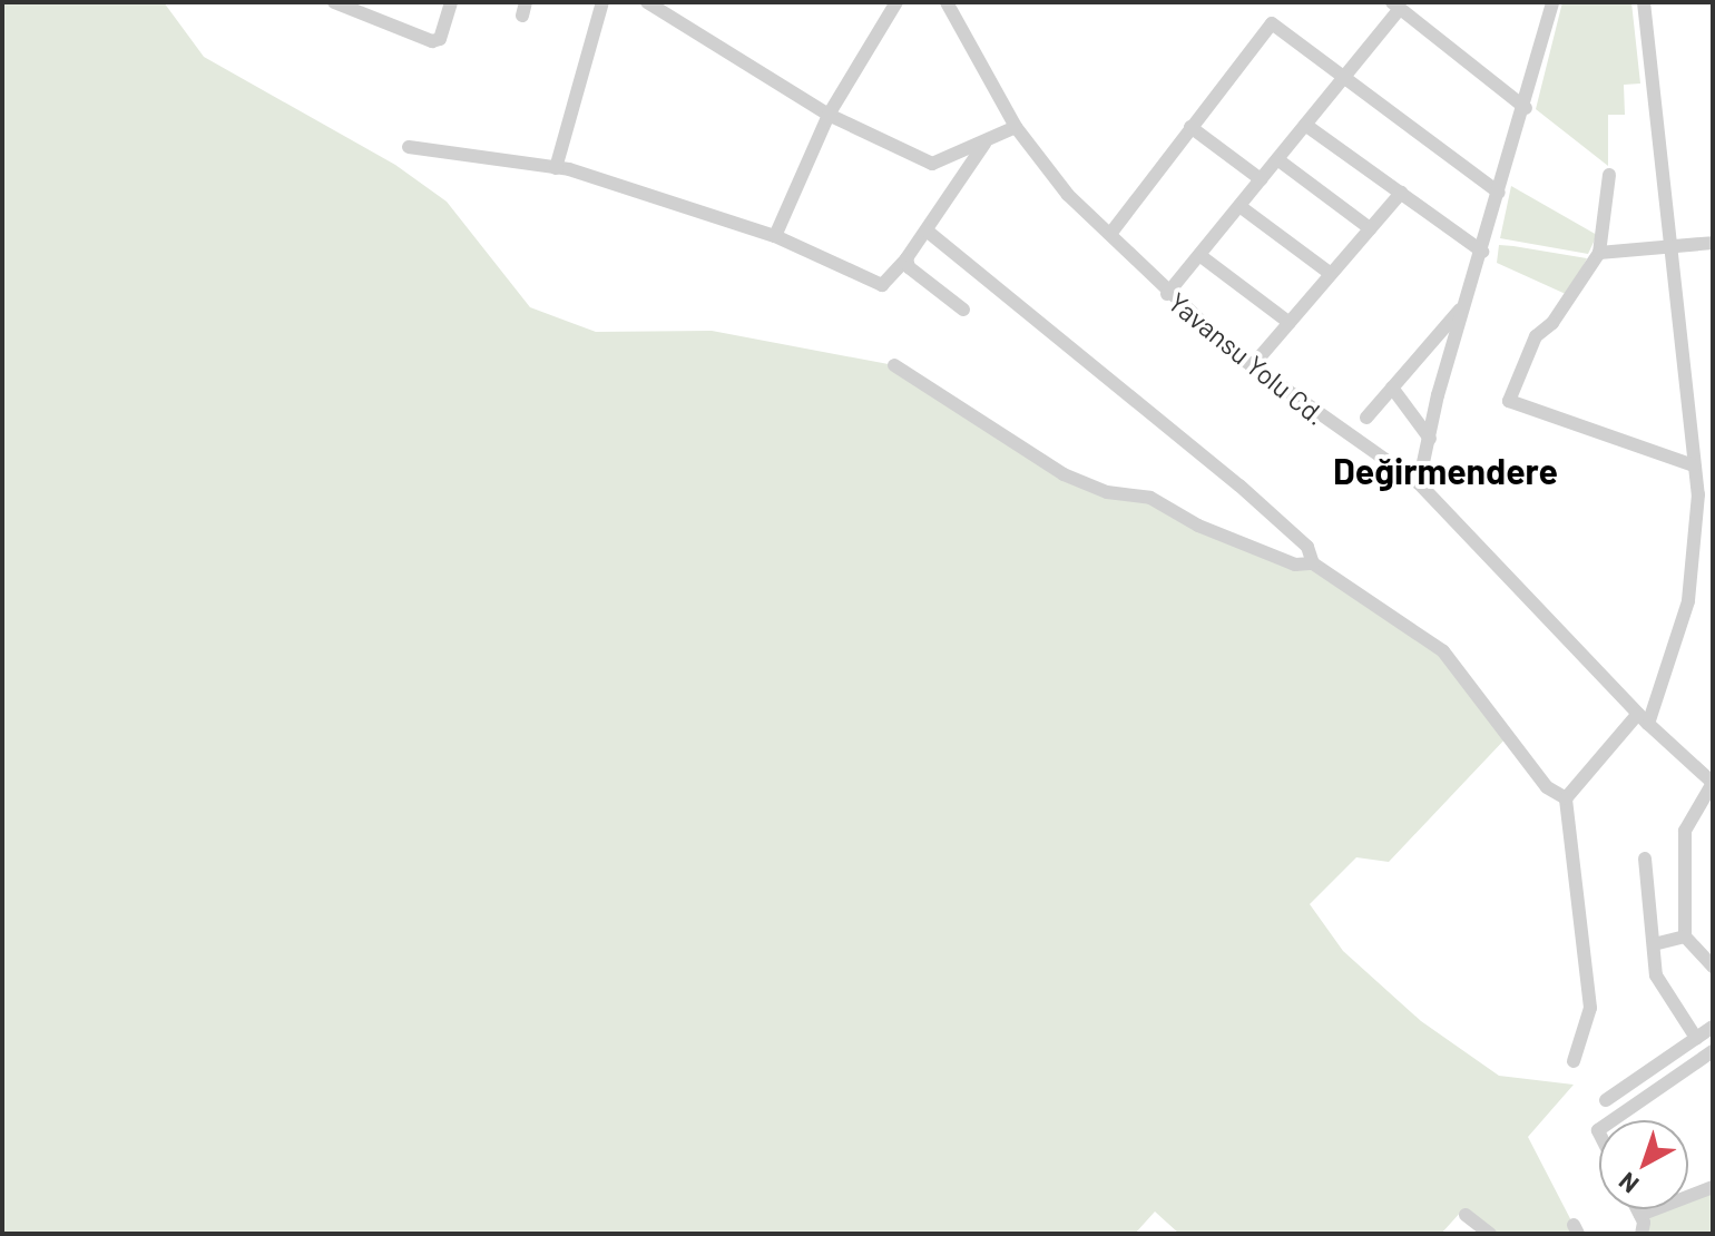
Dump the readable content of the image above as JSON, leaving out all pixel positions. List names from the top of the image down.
{
  "streets": {
    "street": ["Yavansu Yolu Cd."]
  },
  "districts": ["Değirmendere"],
  "north": "bottom left"
}
